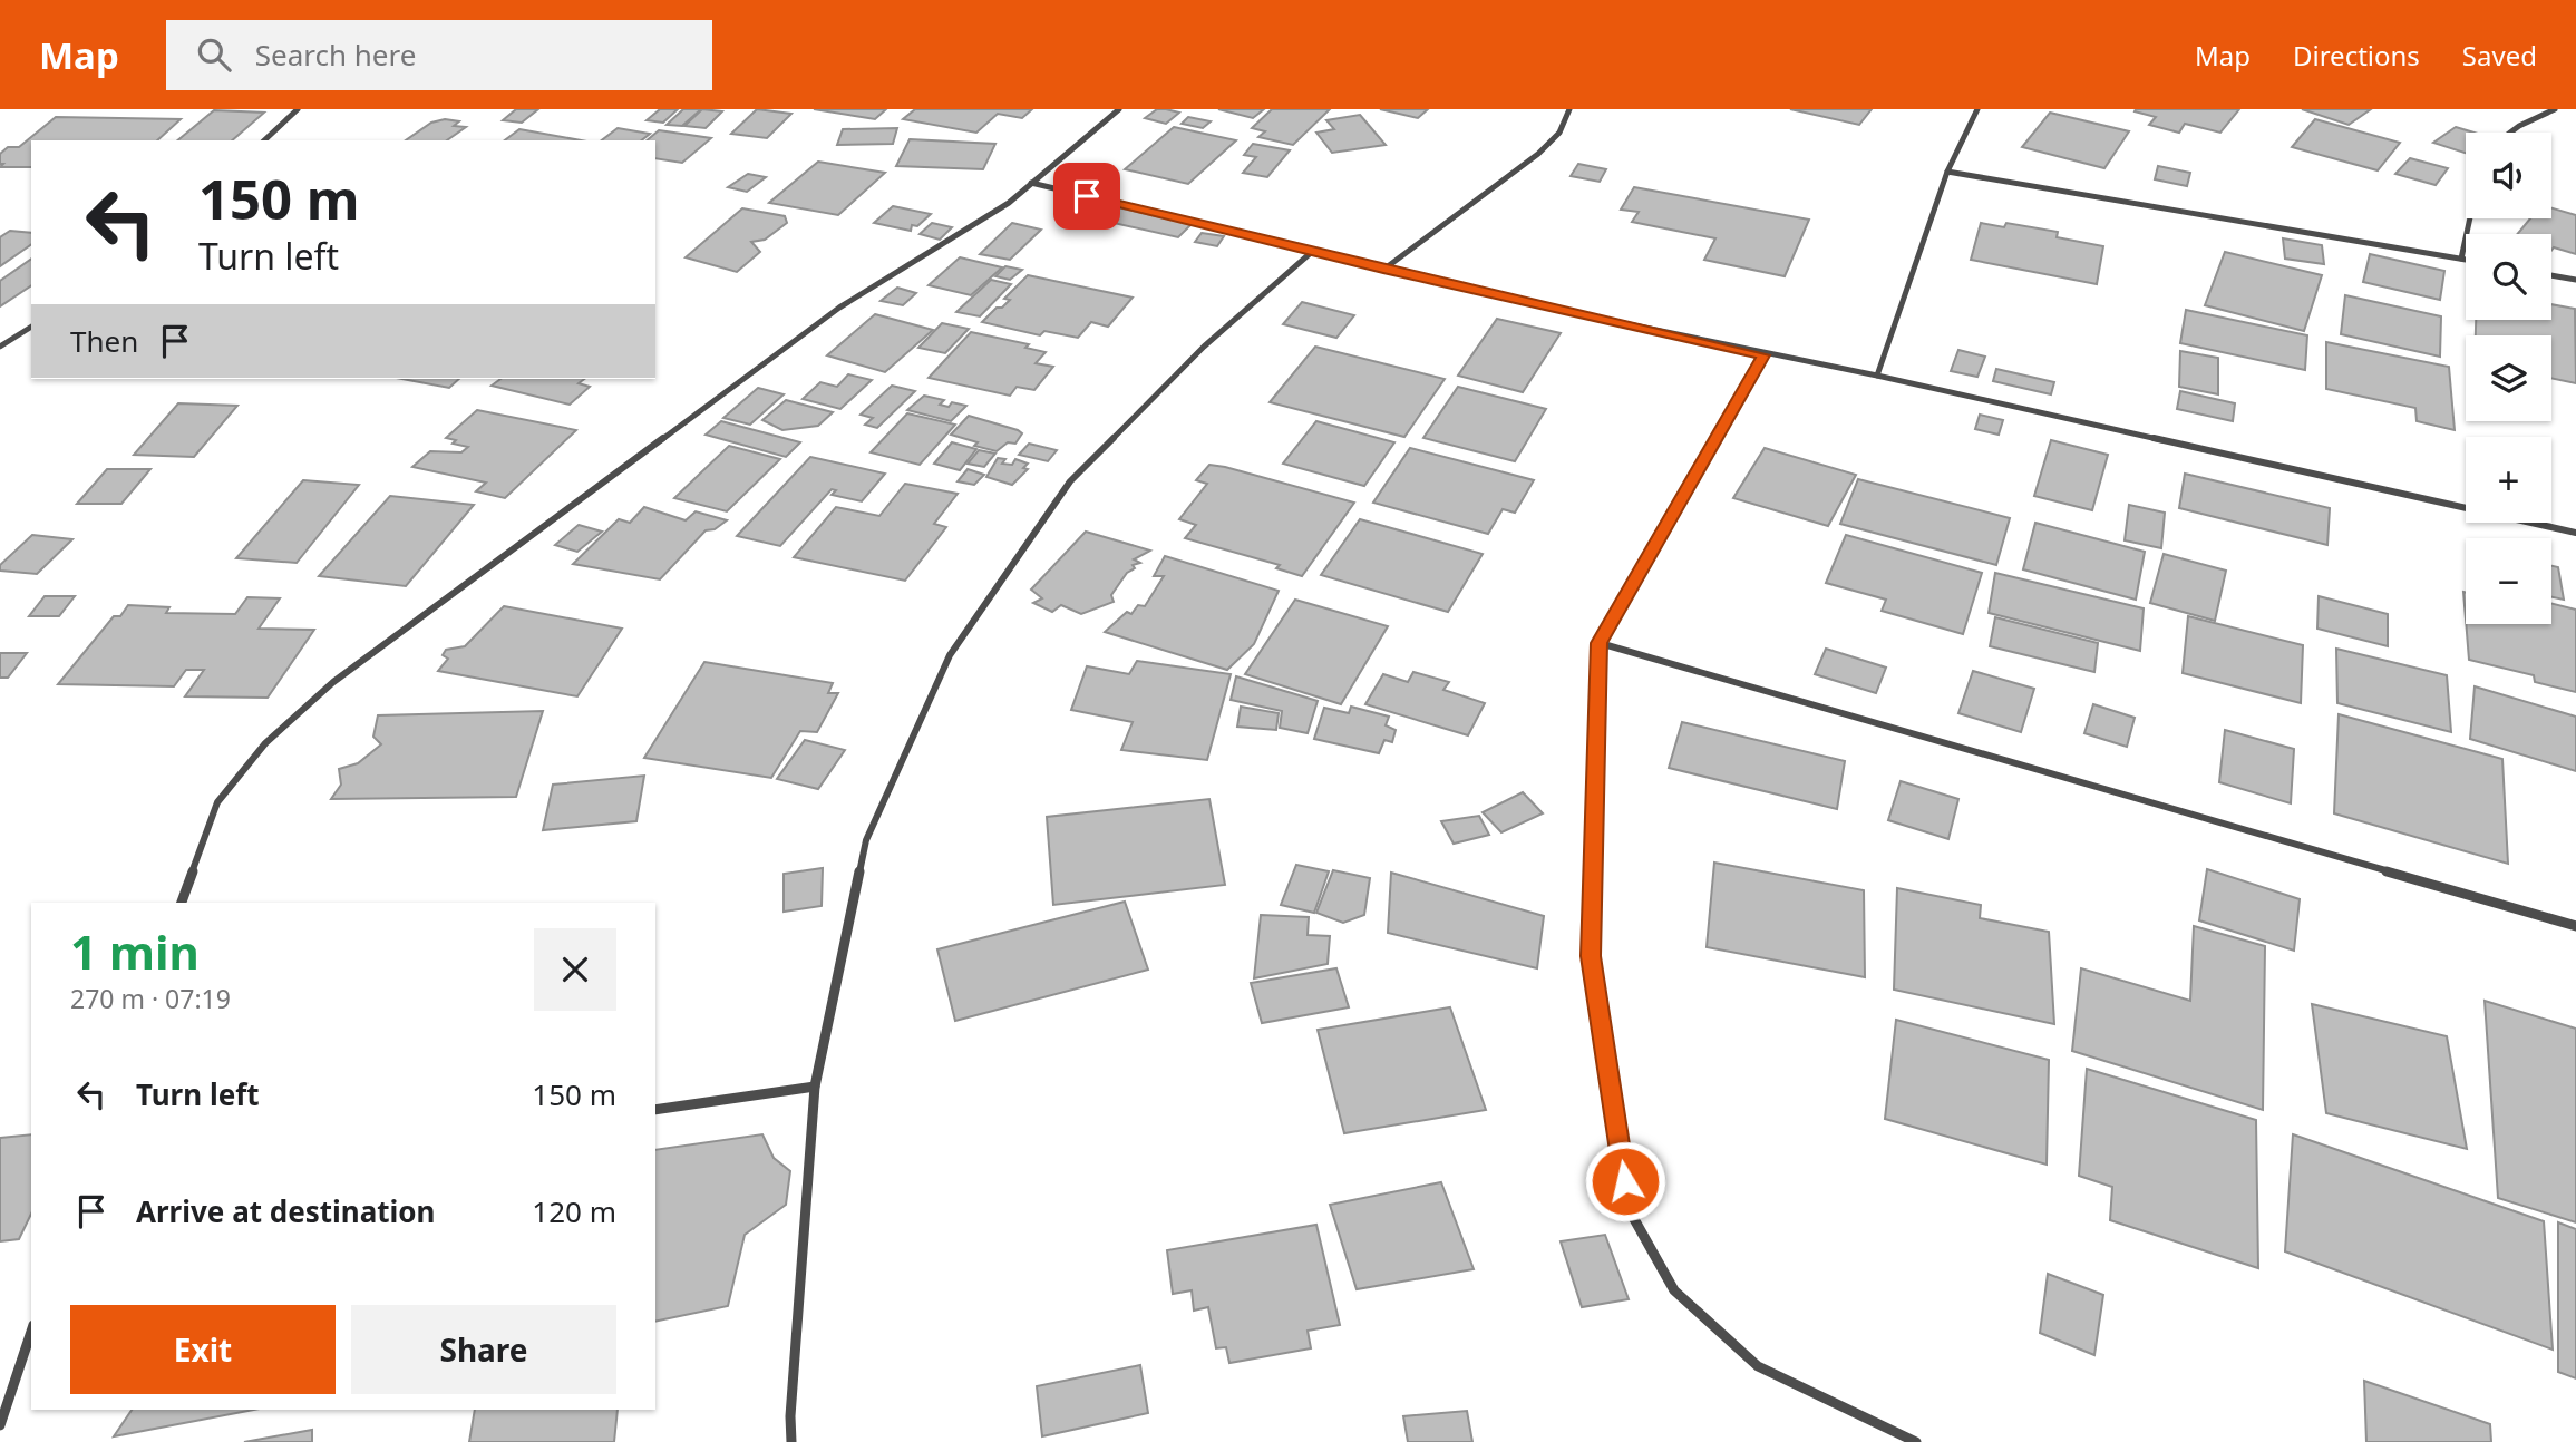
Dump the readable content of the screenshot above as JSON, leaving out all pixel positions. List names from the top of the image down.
{
  "page": {
    "header": "Map",
    "search": "Search here",
    "nav": ["Map", "Directions", "Saved"],
    "map_buttons": ["+", "−"],
    "turn": ["150 m", "Turn left"],
    "then": "Then",
    "heading": ["1 min", "270 m · 07:19"],
    "list": [
      {
        "name": "Turn left",
        "value": "150 m"
      },
      {
        "name": "Arrive at destination",
        "value": "120 m"
      }
    ],
    "buttons": ["Exit", "Share"]
  }
}
